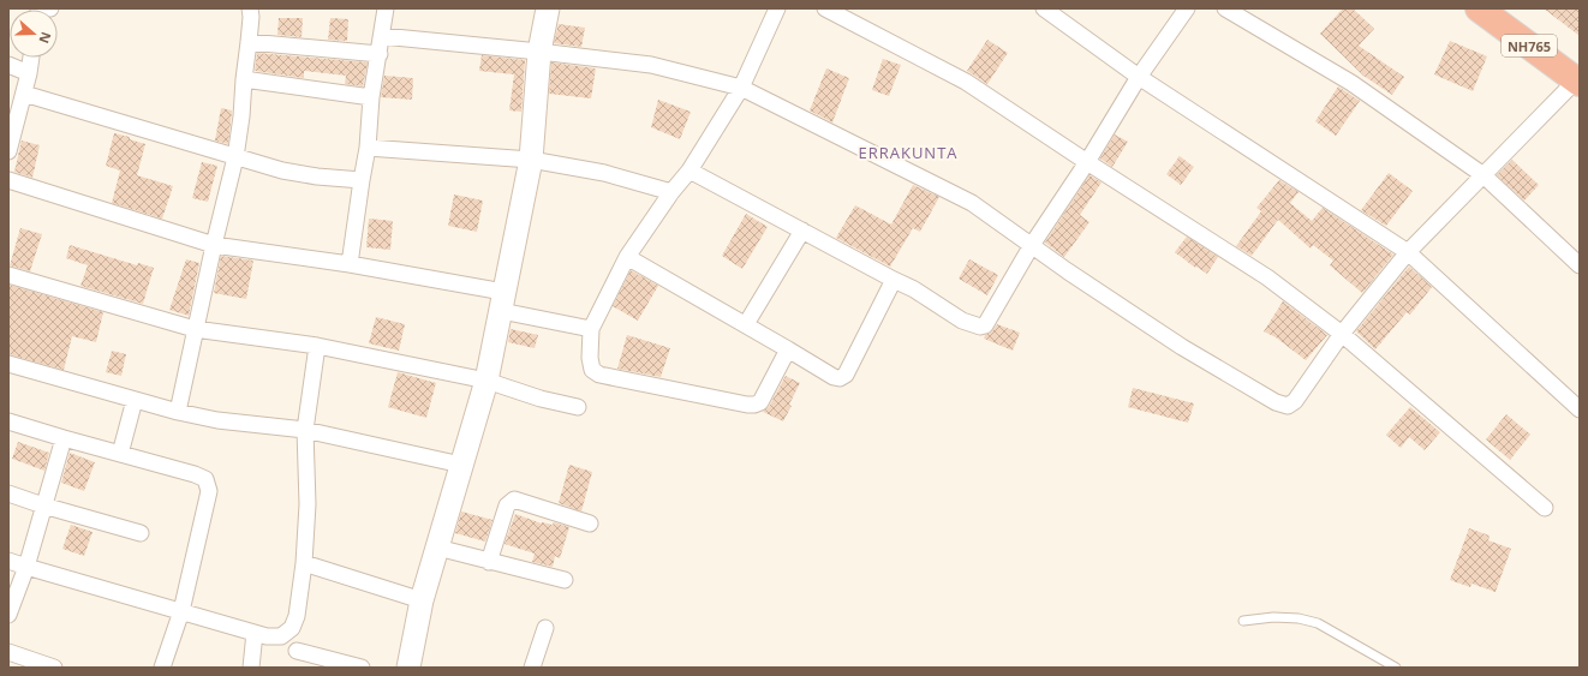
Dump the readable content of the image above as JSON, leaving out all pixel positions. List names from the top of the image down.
{
  "streets": {
    "highway": ["NH765"]
  },
  "districts": ["ERRAKUNTA"],
  "north": "right"
}
